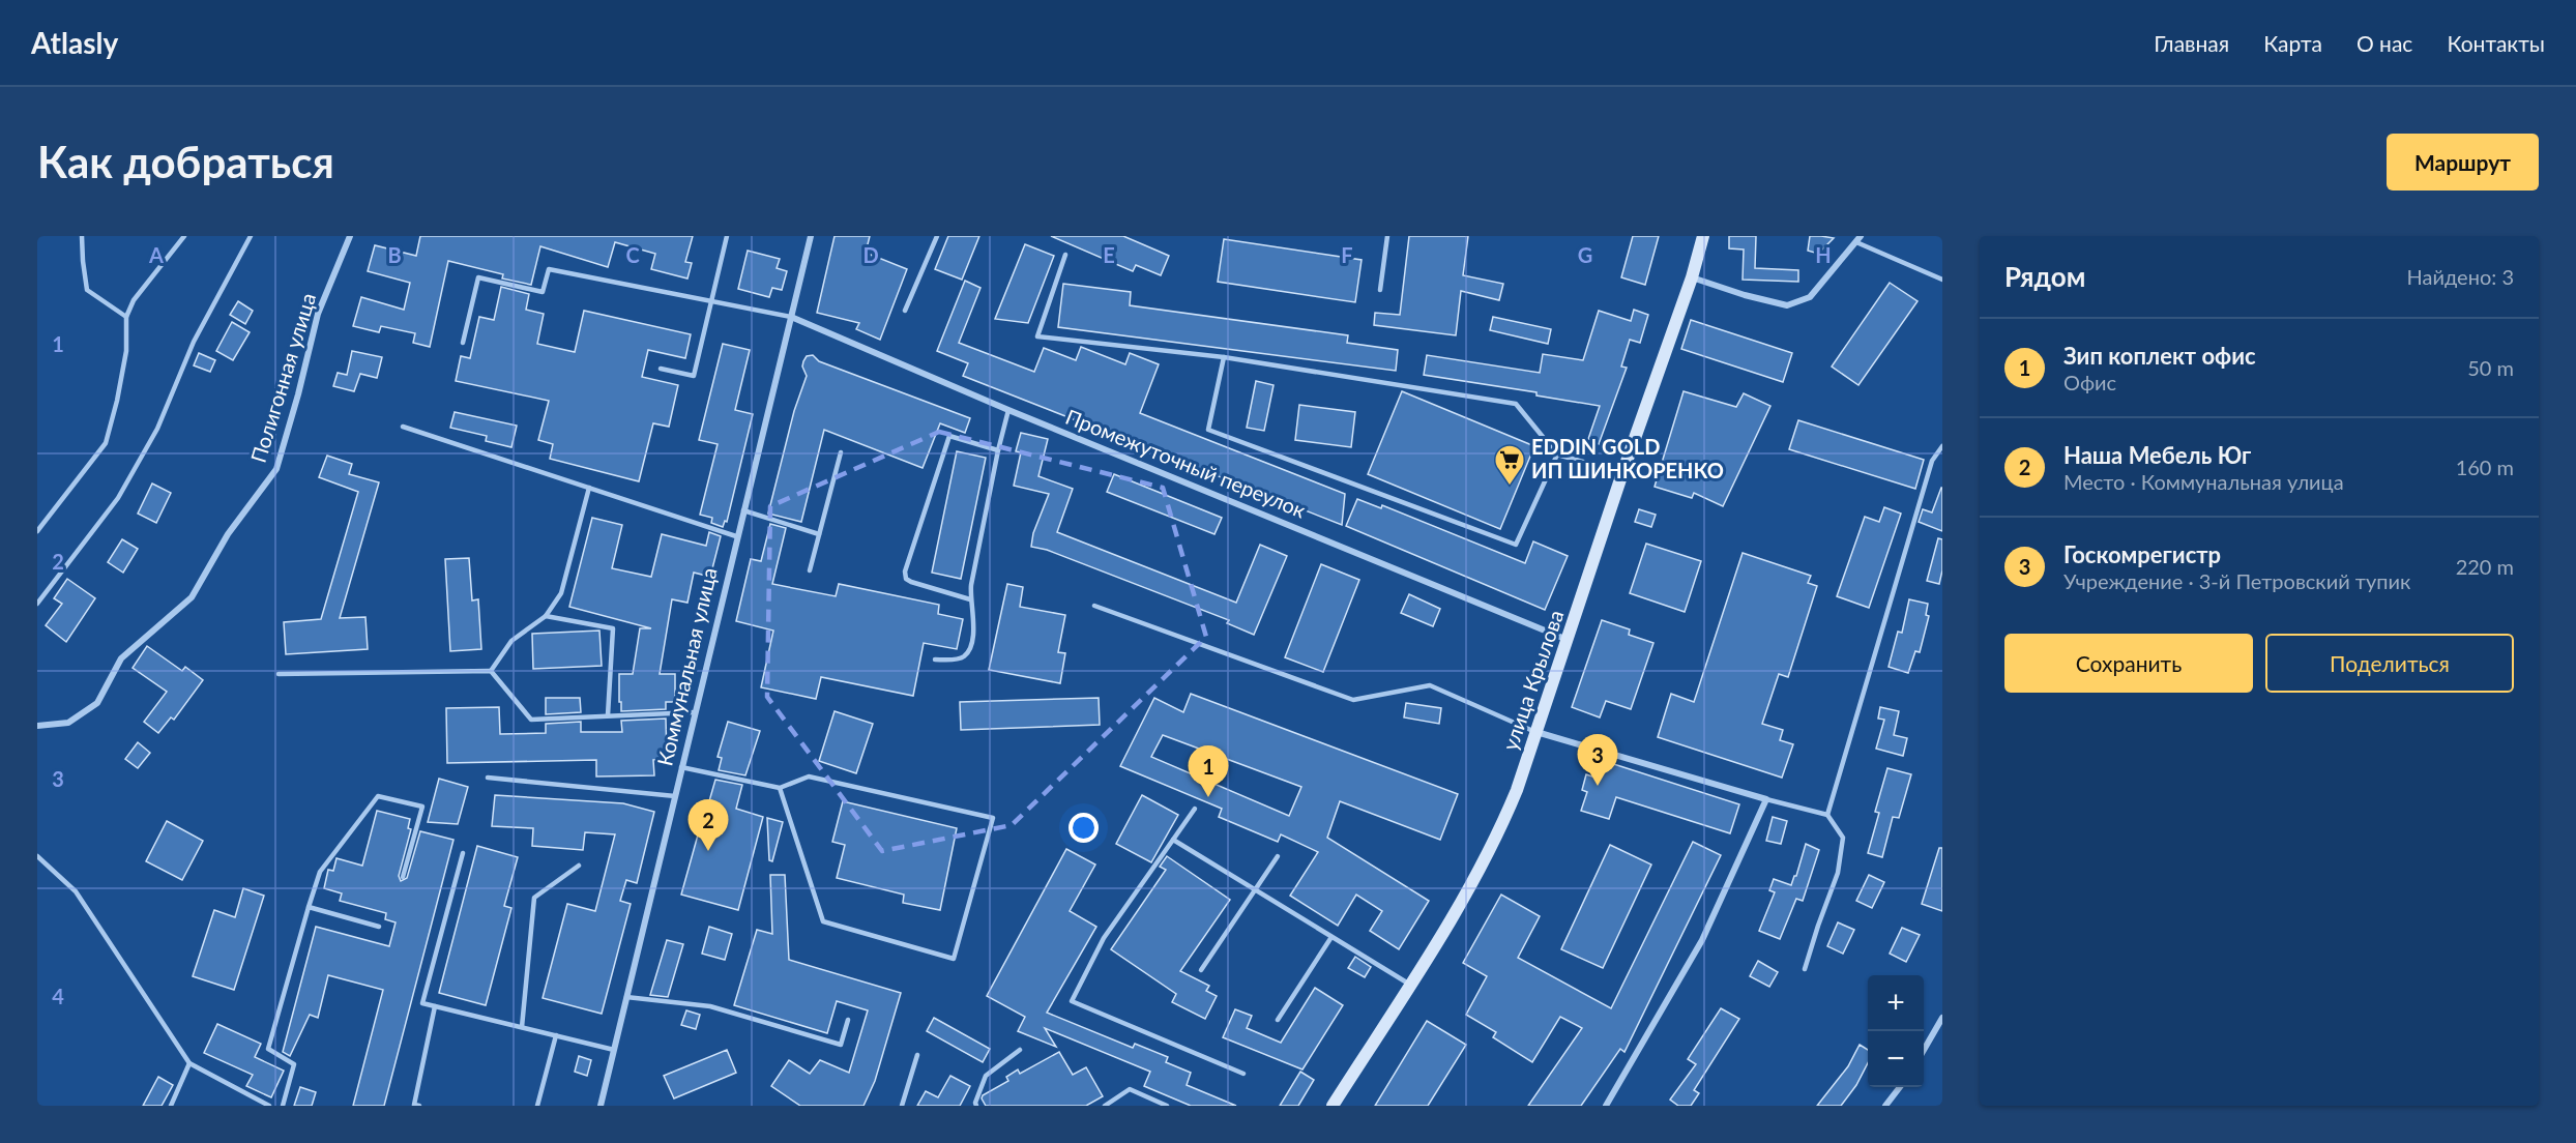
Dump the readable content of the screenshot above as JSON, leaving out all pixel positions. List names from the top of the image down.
{
  "streets": {
    "main road": ["улица Крылова"],
    "street": ["Полигонная улица", "Промежуточный переулок", "Коммунальная улица"]
  },
  "crossings": [
    ["Промежуточный переулок", "Коммунальная улица"],
    ["Промежуточный переулок", "улица Крылова"]
  ],
  "places": {
    "supermarket": ["EDDIN GOLD ИП ШИНКОРЕНКО"]
  },
  "page": {
    "header": "Atlasly",
    "nav": [
      "Главная",
      "Карта",
      "О нас",
      "Контакты"
    ],
    "buttons": [
      "Маршрут",
      ["Сохранить", "Поделиться"]
    ],
    "title": "Как добраться",
    "heading": ["Рядом", "Найдено: 3"],
    "list": [
      {
        "mark": "1",
        "name": "Зип коплект офис",
        "note": "Офис",
        "value": "50 m"
      },
      {
        "mark": "2",
        "name": "Наша Мебель Юг",
        "note": "Место · Коммунальная улица",
        "value": "160 m"
      },
      {
        "mark": "3",
        "name": "Госкомрегистр",
        "note": "Учреждение · 3-й Петровский тупик",
        "value": "220 m"
      }
    ],
    "pins": ["3", "1", "2"],
    "map_buttons": ["+", "−"]
  },
  "grid": {
    "columns": [
      "A",
      "B",
      "C",
      "D",
      "E",
      "F",
      "G",
      "H"
    ],
    "rows": [
      "1",
      "2",
      "3",
      "4"
    ]
  }
}
